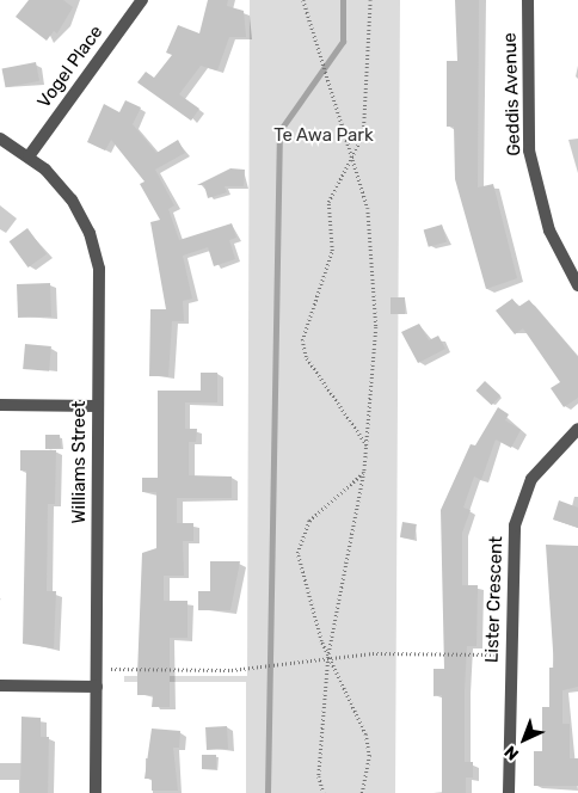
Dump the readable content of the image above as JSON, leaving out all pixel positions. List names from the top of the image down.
{
  "streets": {
    "street": [
      "Vogel Place",
      "Geddis Avenue",
      "Williams Street",
      "Lister Crescent"
    ]
  },
  "crossings": [
    ["Vogel Place", "Williams Street"]
  ],
  "parks": ["Te Awa Park"],
  "north": "bottom left"
}
